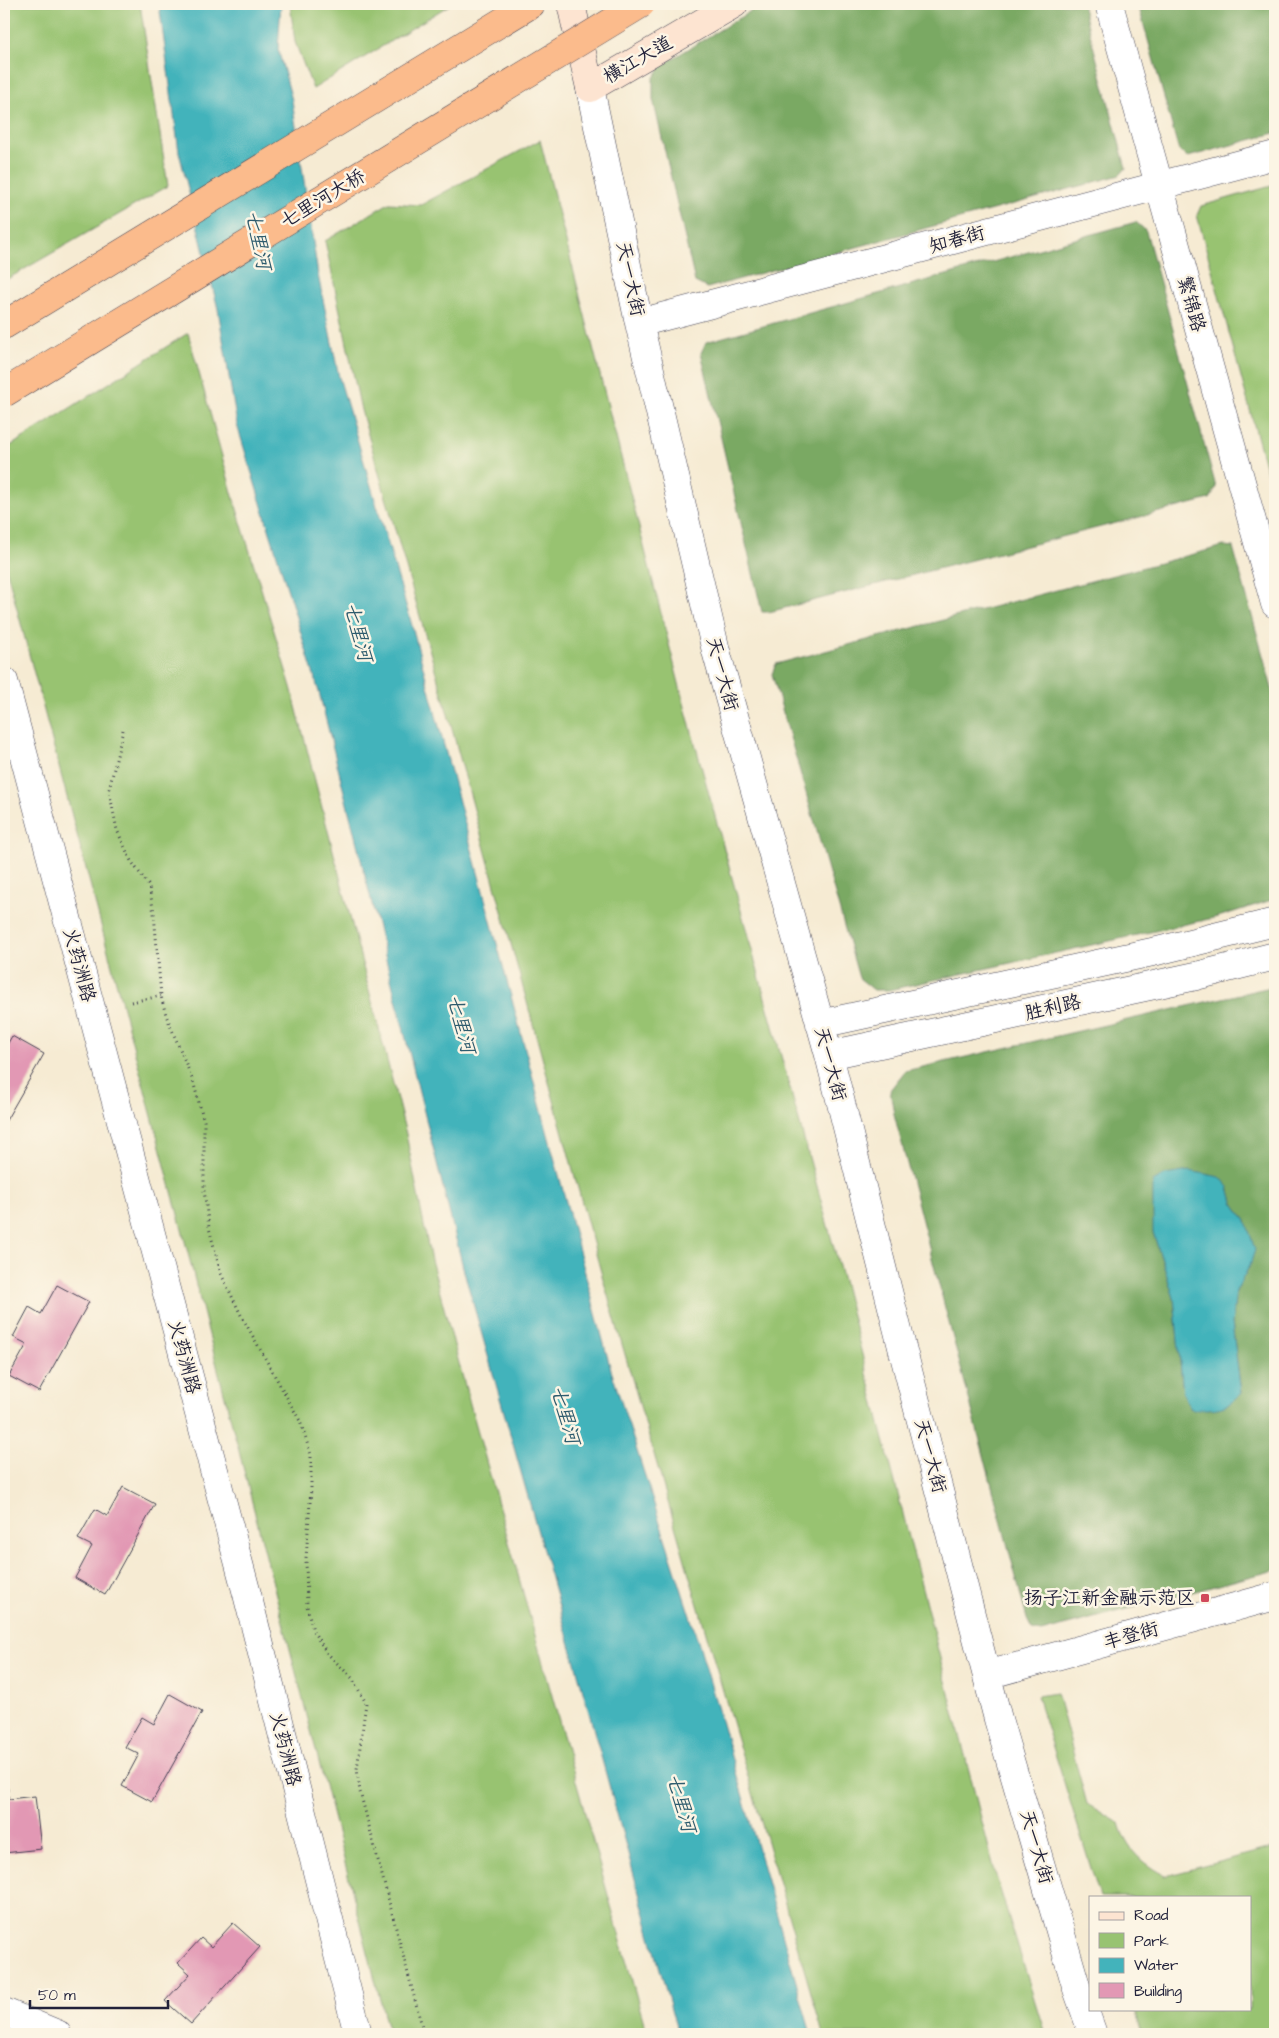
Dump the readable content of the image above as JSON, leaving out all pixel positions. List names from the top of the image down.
{
  "streets": {
    "highway": ["七里河大桥"],
    "main road": ["横江大道"],
    "street": [
      "知春街",
      "天一大街",
      "繁锦路",
      "火药洲路",
      "胜利路",
      "丰登街"
    ]
  },
  "crossings": [
    ["横江大道", "天一大街"],
    ["知春街", "天一大街"],
    ["知春街", "繁锦路"],
    ["天一大街", "胜利路"],
    ["天一大街", "丰登街"]
  ],
  "water": ["七里河"],
  "places": {
    "transit": ["扬子江新金融示范区"]
  },
  "legend": [
    "Road",
    "Park",
    "Water",
    "Building"
  ],
  "scale_bar": "50 m"
}
